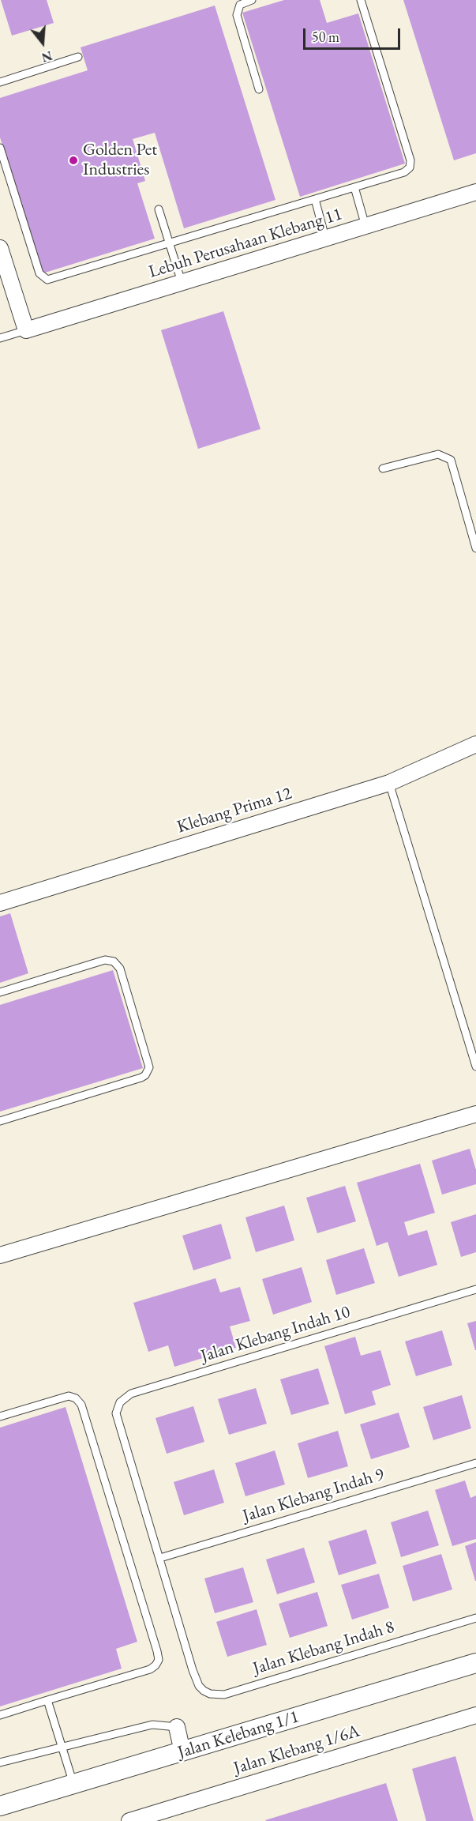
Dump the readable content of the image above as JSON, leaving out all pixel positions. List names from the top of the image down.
{
  "streets": {
    "street": [
      "Lebuh Perusahaan Klebang 11",
      "Klebang Prima 12",
      "Jalan Kelebang 1/1",
      "Jalan Klebang 1/6A"
    ],
    "lane": ["Jalan Klebang Indah 10", "Jalan Klebang Indah 9", "Jalan Klebang Indah 8"]
  },
  "crossings": [
    ["Jalan Klebang Indah 10", "Jalan Klebang Indah 9"],
    ["Jalan Klebang Indah 10", "Jalan Klebang Indah 8"],
    ["Jalan Klebang Indah 9", "Jalan Klebang Indah 8"]
  ],
  "places": ["Golden Pet Industries"],
  "scale_bar": "50 m",
  "north": "bottom"
}
